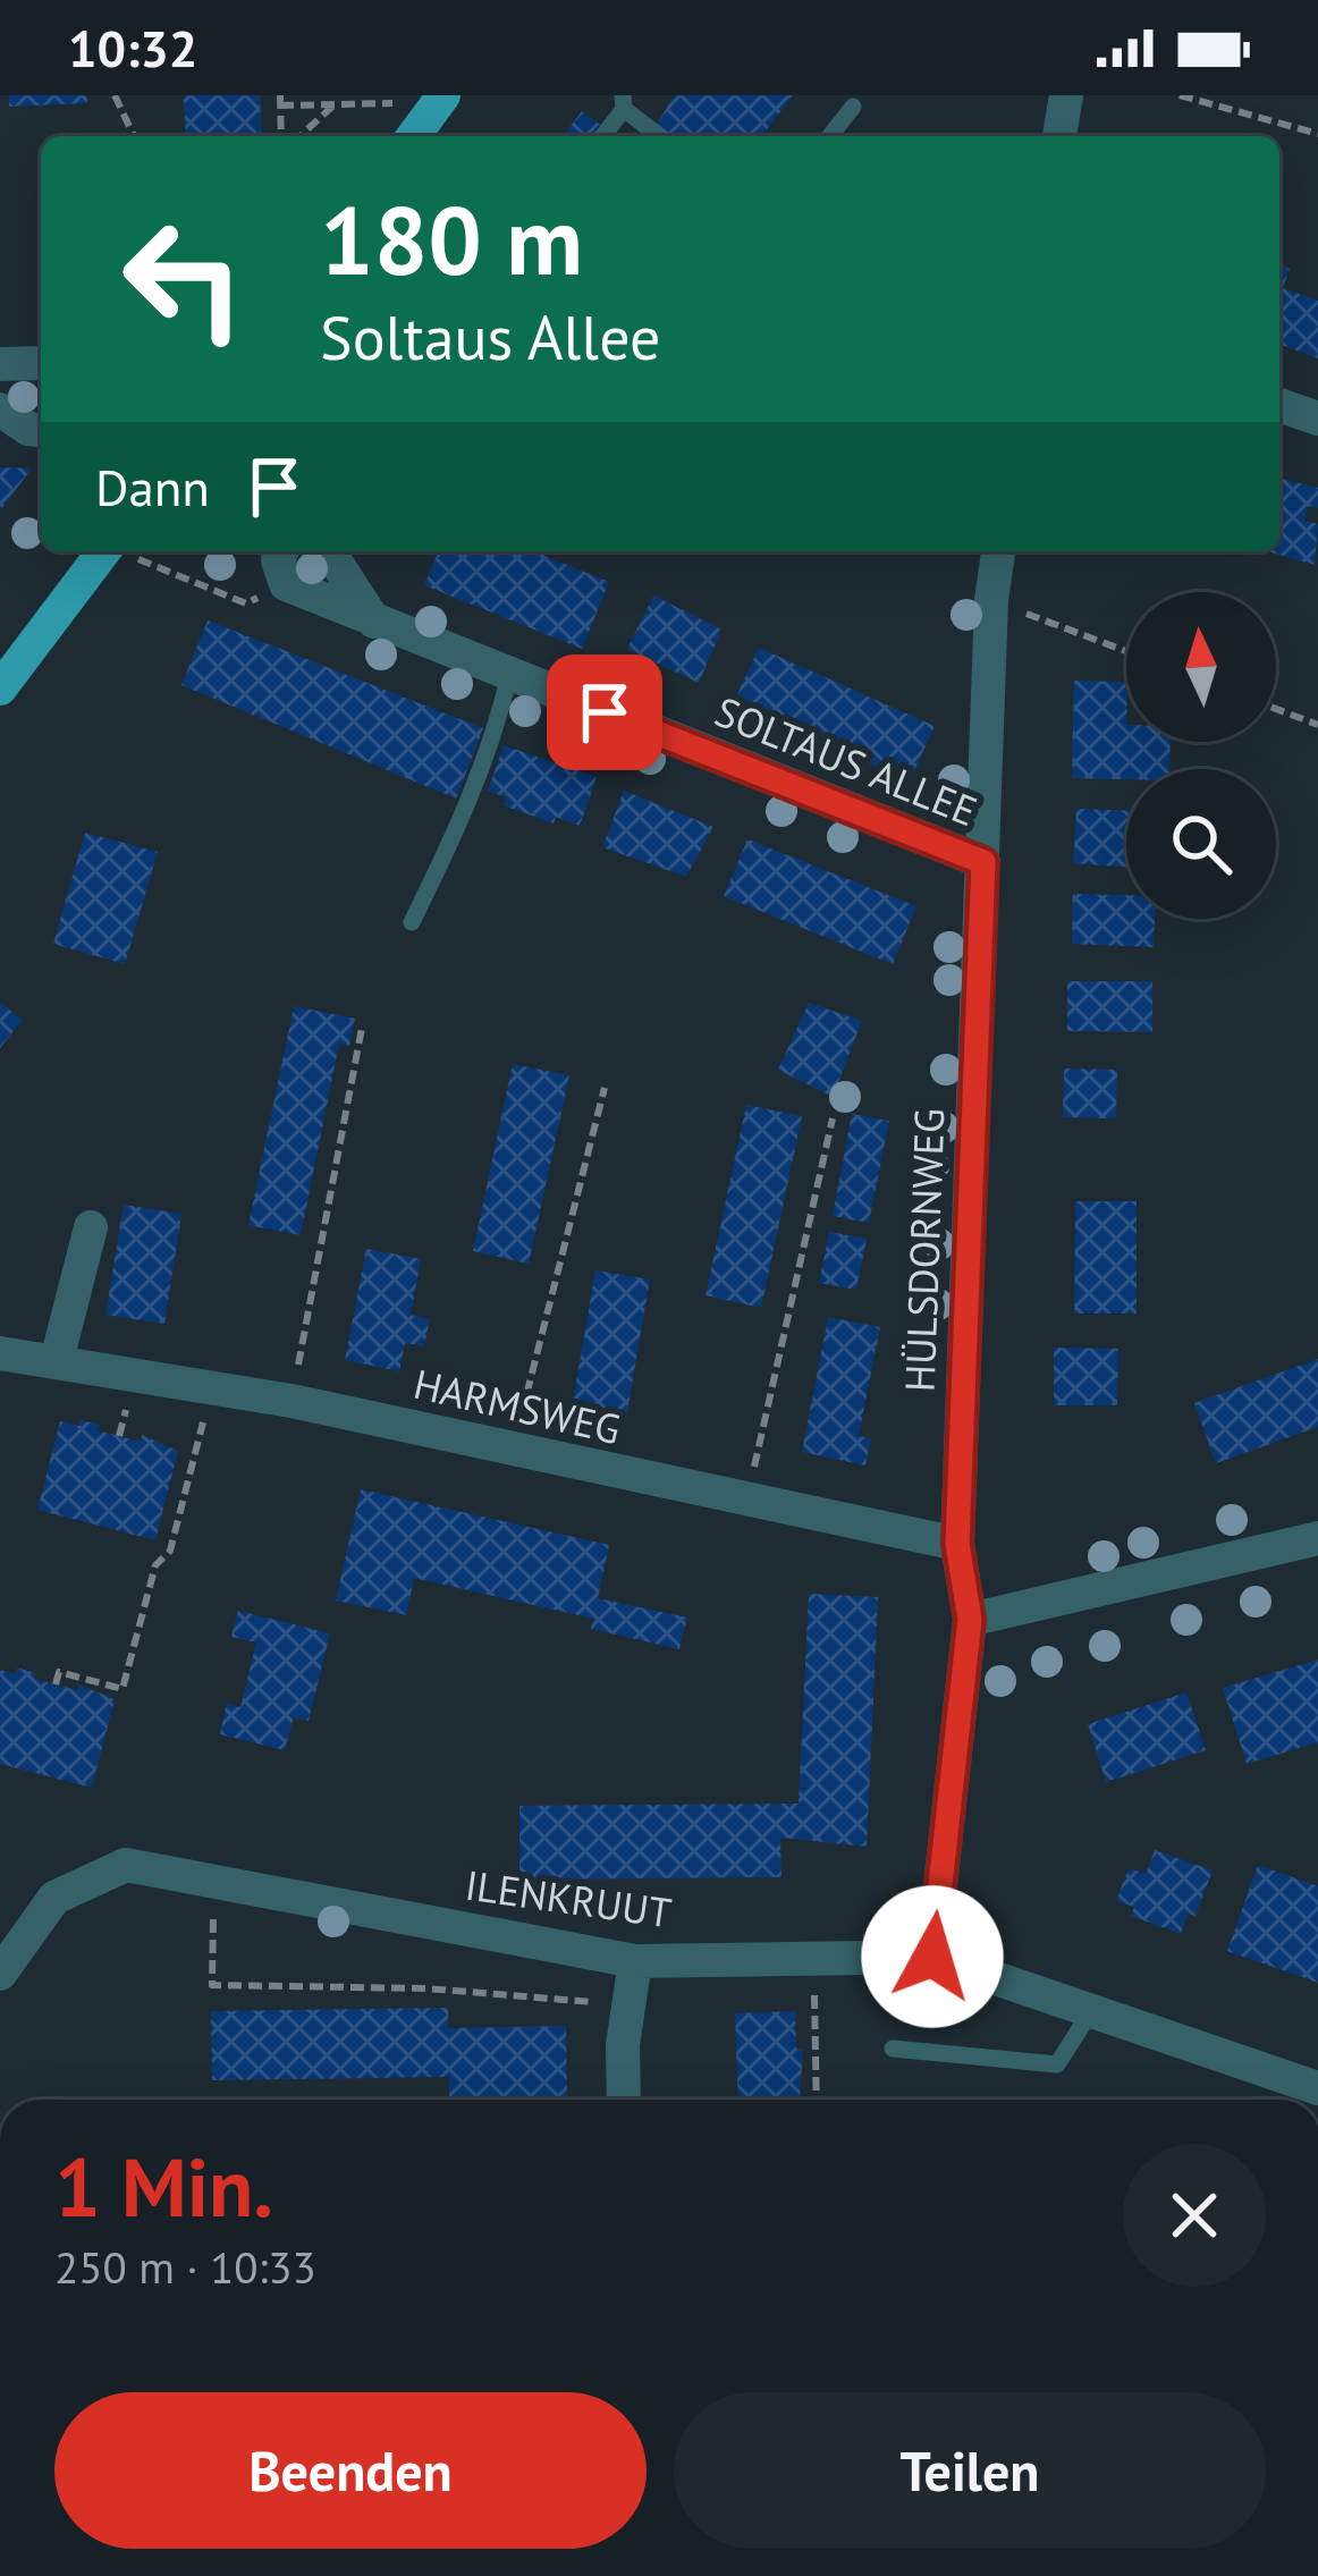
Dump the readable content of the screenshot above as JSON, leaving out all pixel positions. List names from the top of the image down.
{
  "streets": {
    "street": [
      "SOLTAUS ALLEE",
      "HÜLSDORNWEG",
      "HARMSWEG",
      "ILENKRUUT"
    ]
  },
  "crossings": [
    ["SOLTAUS ALLEE", "HÜLSDORNWEG"],
    ["HÜLSDORNWEG", "HARMSWEG"],
    ["HÜLSDORNWEG", "ILENKRUUT"]
  ],
  "north": "top",
  "page": {
    "status": "10:32",
    "turn": ["180 m", "Soltaus Allee"],
    "then": "Dann",
    "heading": ["1 Min.", "250 m · 10:33"],
    "buttons": ["Beenden", "Teilen"]
  }
}
